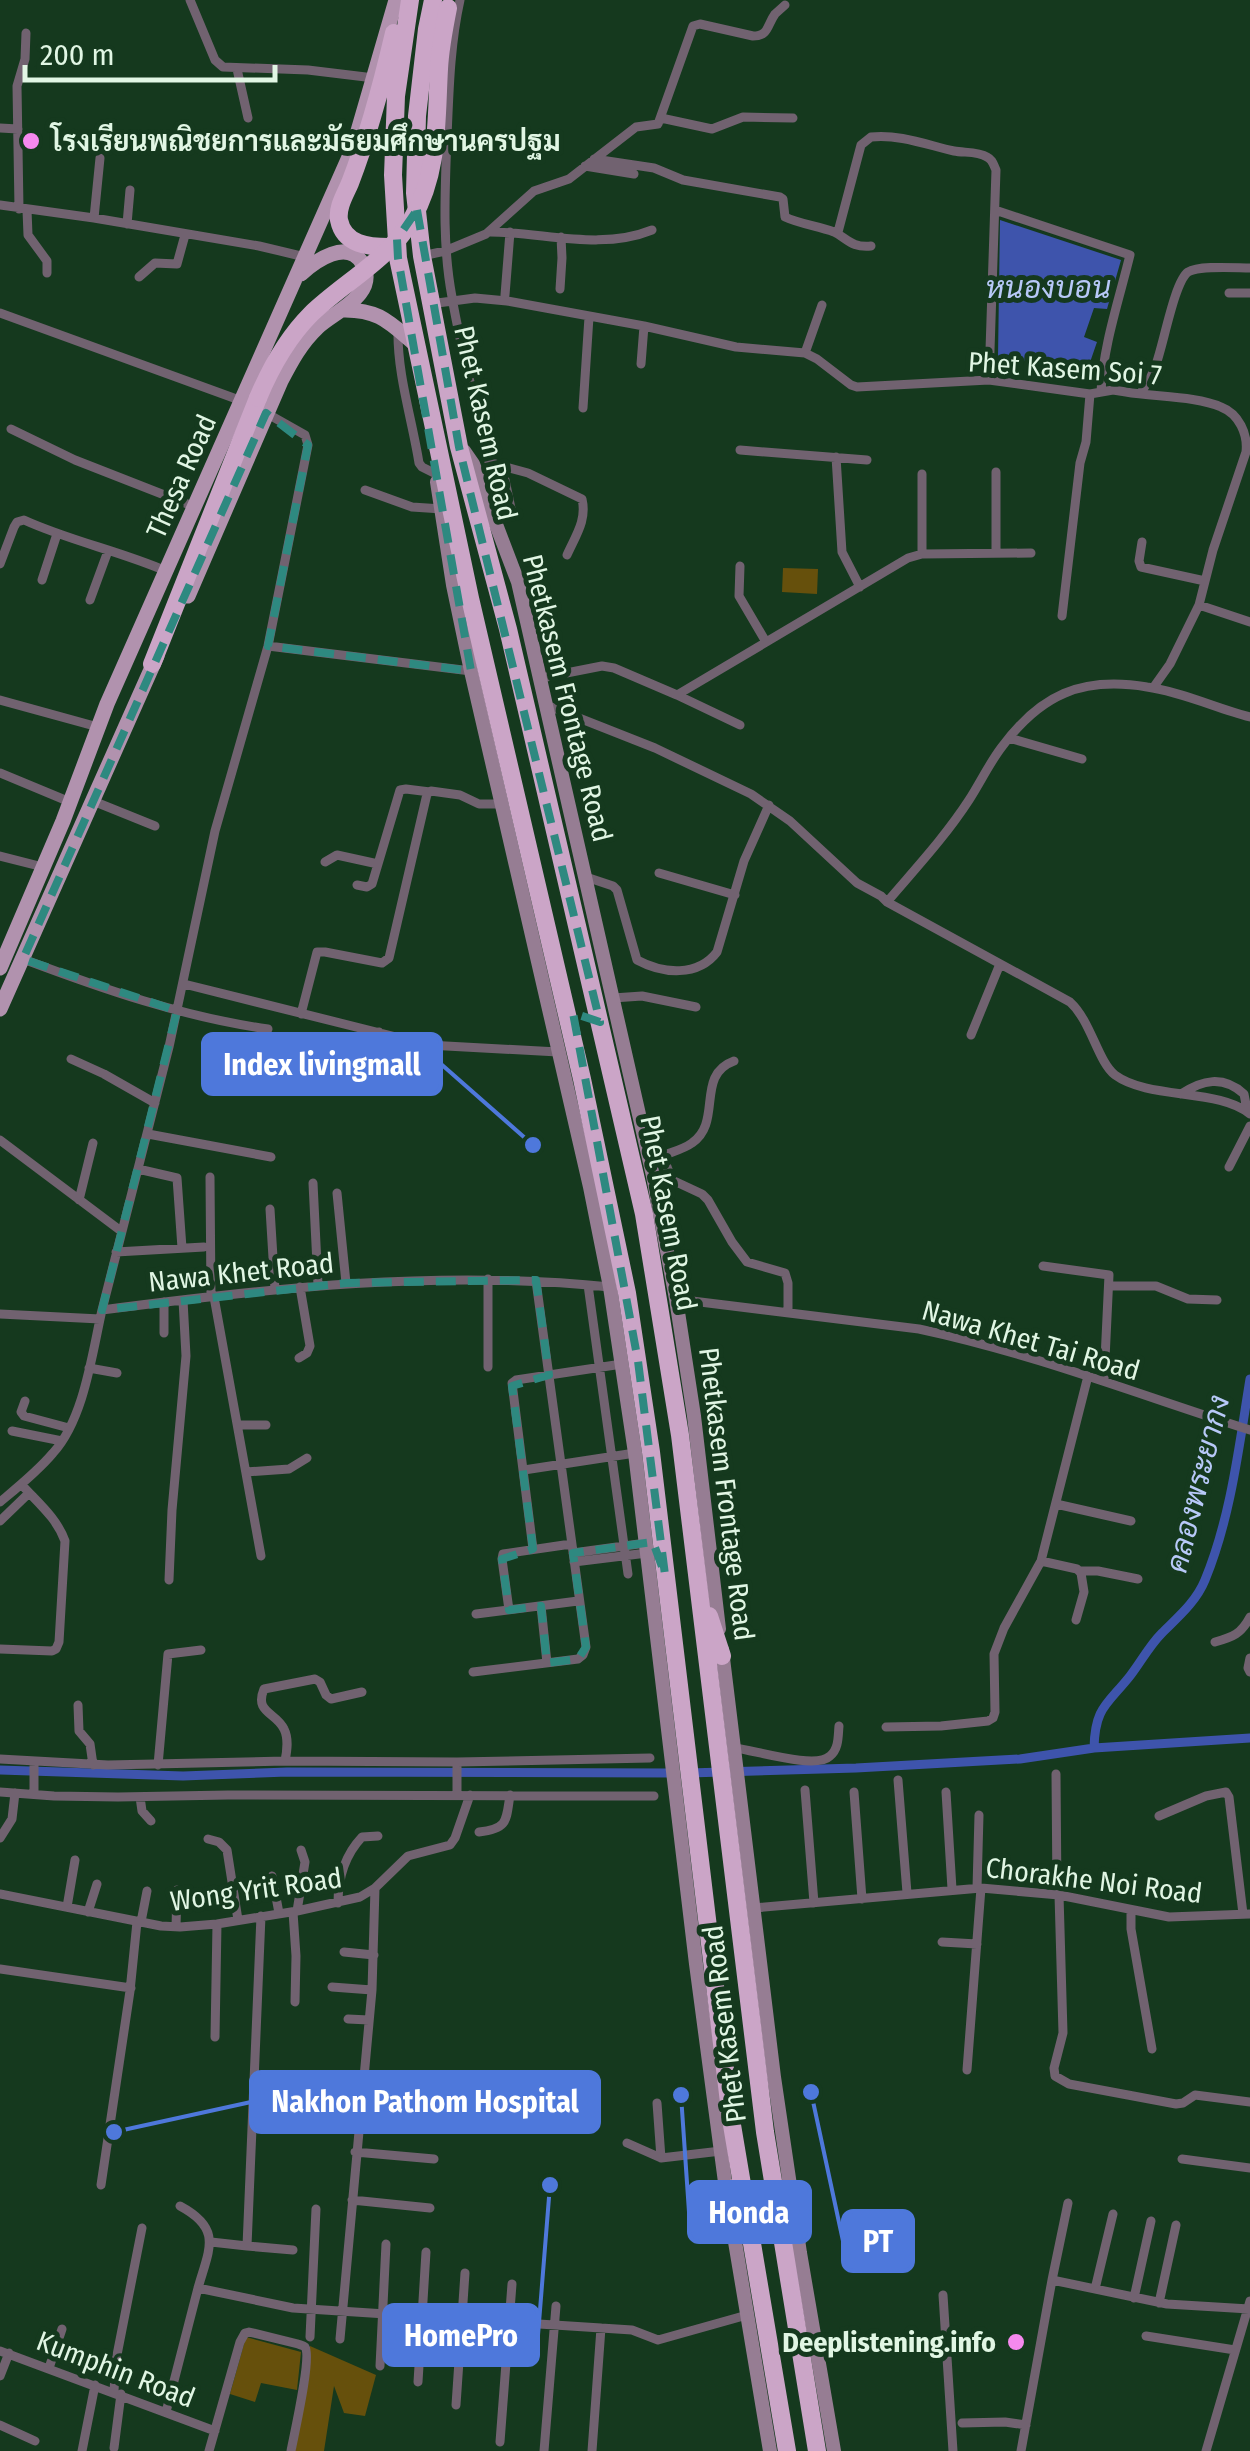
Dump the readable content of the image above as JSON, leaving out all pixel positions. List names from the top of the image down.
{
  "streets": {
    "highway": ["Phet Kasem Road"],
    "main road": ["Thesa Road", "Phetkasem Frontage Road"],
    "street": [
      "Phet Kasem Soi 7",
      "Nawa Khet Road",
      "Nawa Khet Tai Road",
      "Chorakhe Noi Road",
      "Wong Yrit Road",
      "Kumphin Road"
    ]
  },
  "crossings": [
    ["Phet Kasem Road", "Phetkasem Frontage Road"],
    ["Phetkasem Frontage Road", "Nawa Khet Tai Road"]
  ],
  "water": ["หนองบอน", "คลองพระยากง"],
  "places": [
    "โรงเรียนพณิชยการและมัธยมศึกษานครปฐม",
    "Index livingmall",
    "PT",
    "Honda",
    "Nakhon Pathom Hospital",
    "HomePro",
    "Deeplistening.info"
  ],
  "scale_bar": "200 m"
}
